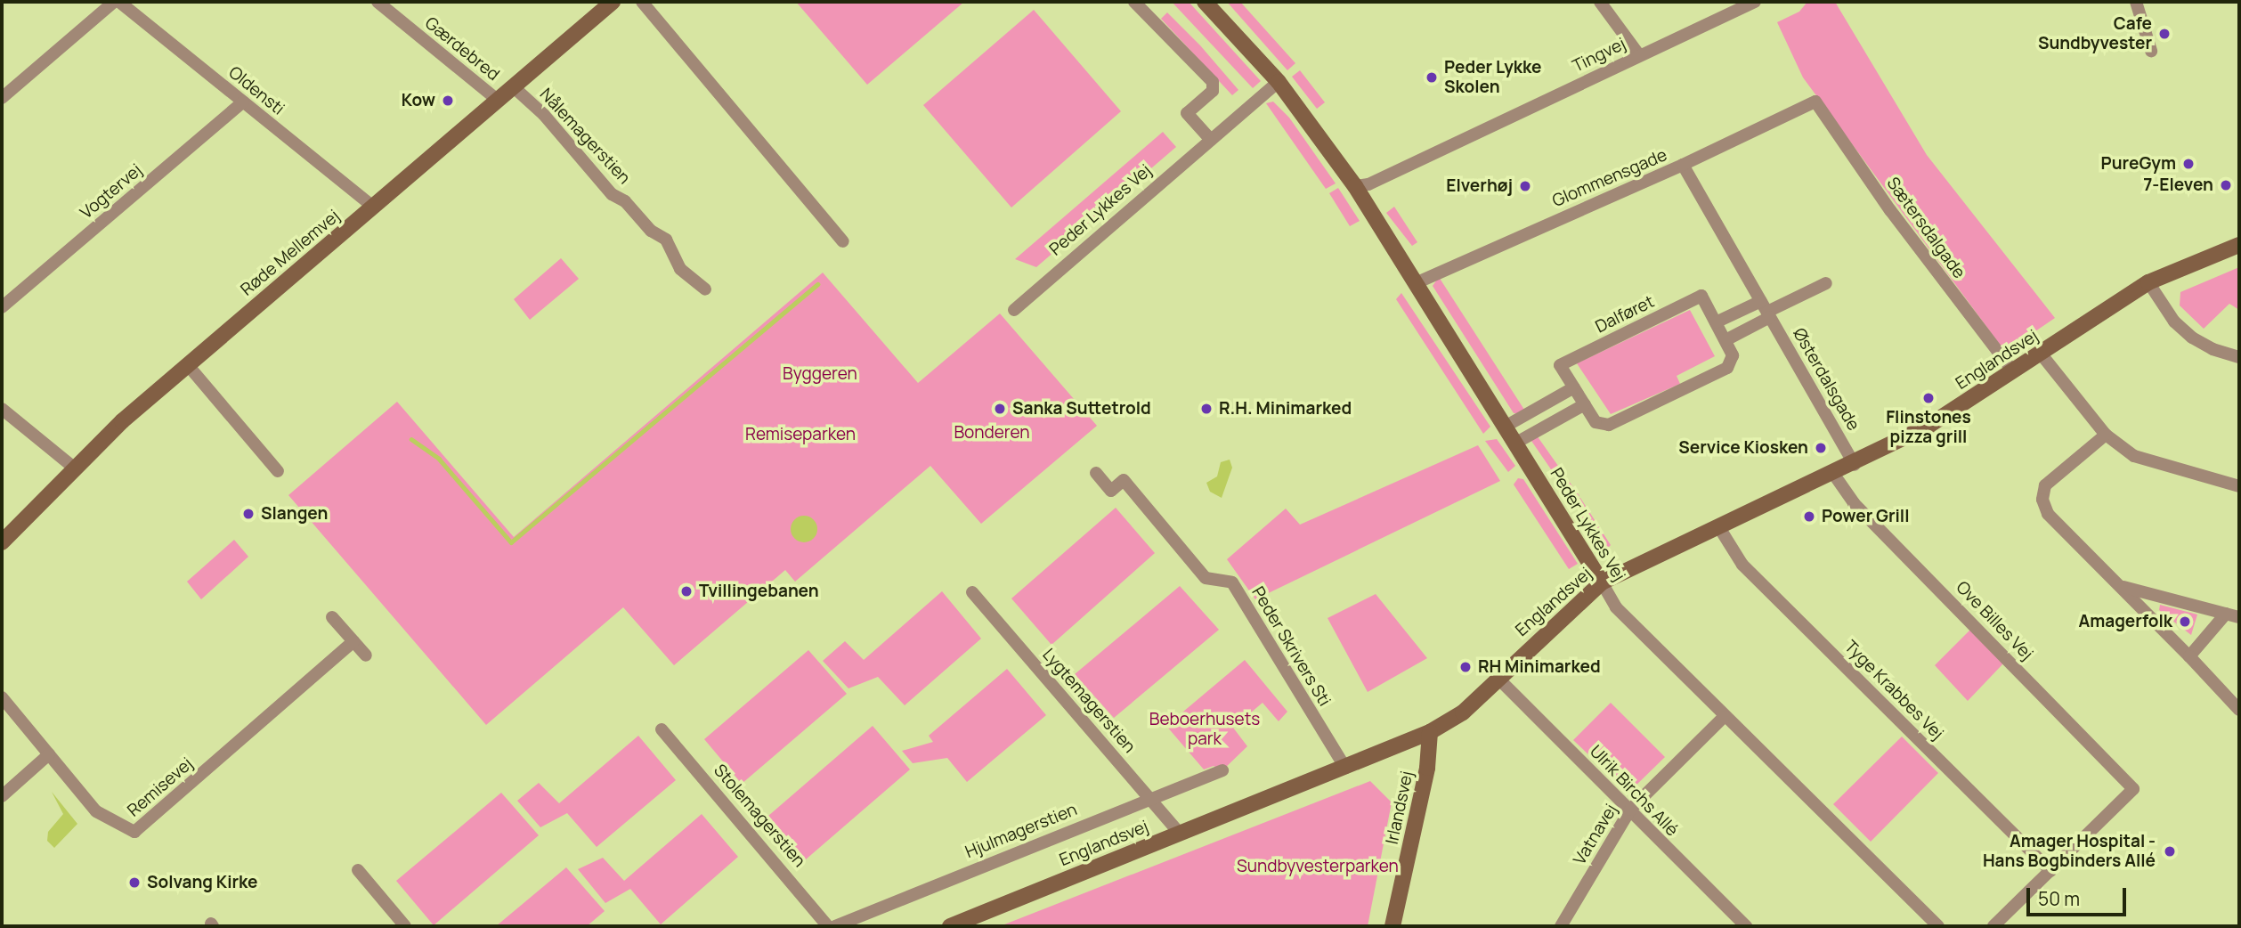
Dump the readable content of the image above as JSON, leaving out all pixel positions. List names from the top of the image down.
{
  "streets": {
    "street": [
      "Gærdebred",
      "Tingvej",
      "Oldensti",
      "Nålemagerstien",
      "Glommensgade",
      "Vogtervej",
      "Peder Lykkes Vej",
      "Sætersdalgade",
      "Røde Mellemvej",
      "Dalføret",
      "Englandsvej",
      "Østerdalsgade",
      "Ove Billes Vej",
      "Peder Skrivers Sti",
      "Tyge Krabbes Vej",
      "Lygtemagerstien",
      "Remisevej",
      "Ulrik Birchs Allé",
      "Irlandsvej",
      "Stolemagerstien",
      "Hjulmagerstien",
      "Vatnavej"
    ]
  },
  "crossings": [
    ["Gærdebred", "Røde Mellemvej"],
    ["Tingvej", "Peder Lykkes Vej"],
    ["Oldensti", "Vogtervej"],
    ["Oldensti", "Røde Mellemvej"],
    ["Nålemagerstien", "Røde Mellemvej"],
    ["Glommensgade", "Peder Lykkes Vej"],
    ["Glommensgade", "Sætersdalgade"],
    ["Glommensgade", "Østerdalsgade"],
    ["Peder Lykkes Vej", "Englandsvej"],
    ["Peder Lykkes Vej", "Vatnavej"],
    ["Sætersdalgade", "Englandsvej"],
    ["Englandsvej", "Østerdalsgade"],
    ["Englandsvej", "Ove Billes Vej"],
    ["Englandsvej", "Peder Skrivers Sti"],
    ["Englandsvej", "Tyge Krabbes Vej"],
    ["Englandsvej", "Lygtemagerstien"],
    ["Englandsvej", "Ulrik Birchs Allé"],
    ["Englandsvej", "Irlandsvej"],
    ["Ove Billes Vej", "Tyge Krabbes Vej"],
    ["Lygtemagerstien", "Hjulmagerstien"],
    ["Ulrik Birchs Allé", "Vatnavej"]
  ],
  "parks": [
    "Byggeren",
    "Bonderen",
    "Remiseparken",
    "Beboerhusets park",
    "Sundbyvesterparken"
  ],
  "places": [
    "Cafe Sundbyvester",
    "Peder Lykke Skolen",
    "Kow",
    "PureGym",
    "7-Eleven",
    "Elverhøj",
    "Flinstones pizza grill",
    "Sanka Suttetrold",
    "R.H. Minimarked",
    "Service Kiosken",
    "Slangen",
    "Power Grill",
    "Tvillingebanen",
    "Amagerfolk",
    "RH Minimarked",
    "Amager Hospital - Hans Bogbinders Allé",
    "Solvang Kirke"
  ],
  "scale_bar": "50 m"
}
